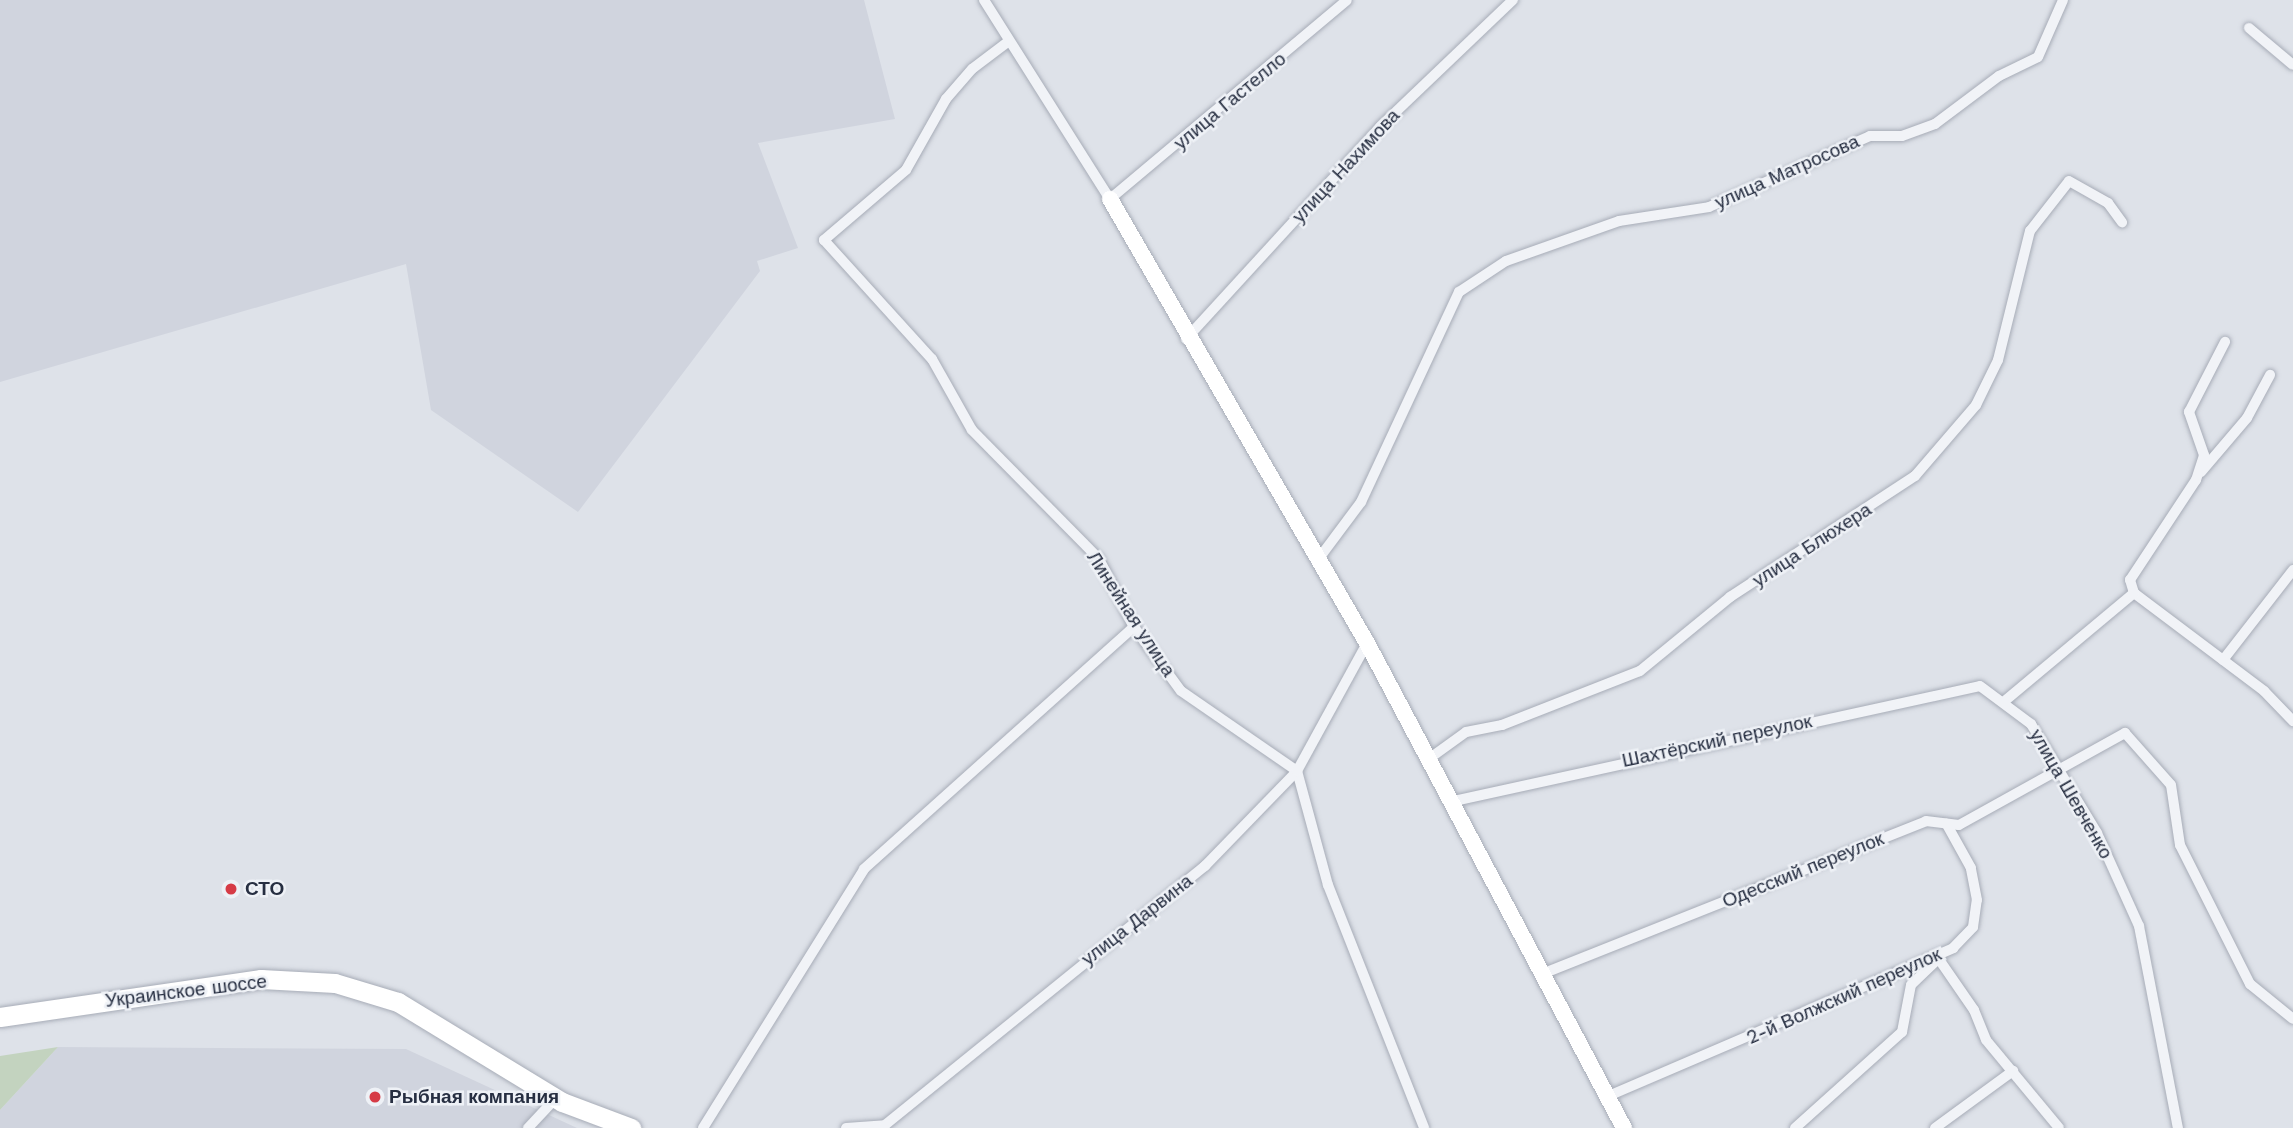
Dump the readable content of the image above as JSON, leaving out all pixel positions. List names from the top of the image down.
{
  "streets": {
    "highway": ["Украинское шоссе"],
    "street": [
      "улица Гастелло",
      "улица Нахимова",
      "улица Матросова",
      "улица Блюхера",
      "Линейная улица",
      "Шахтёрский переулок",
      "улица Шевченко",
      "Одесский переулок",
      "улица Дарвина",
      "2-й Волжский переулок"
    ]
  },
  "crossings": [
    ["Линейная улица", "улица Дарвина"],
    ["Шахтёрский переулок", "улица Шевченко"],
    ["улица Шевченко", "Одесский переулок"],
    ["Одесский переулок", "2-й Волжский переулок"]
  ],
  "places": ["СТО", "Рыбная компания"]
}
